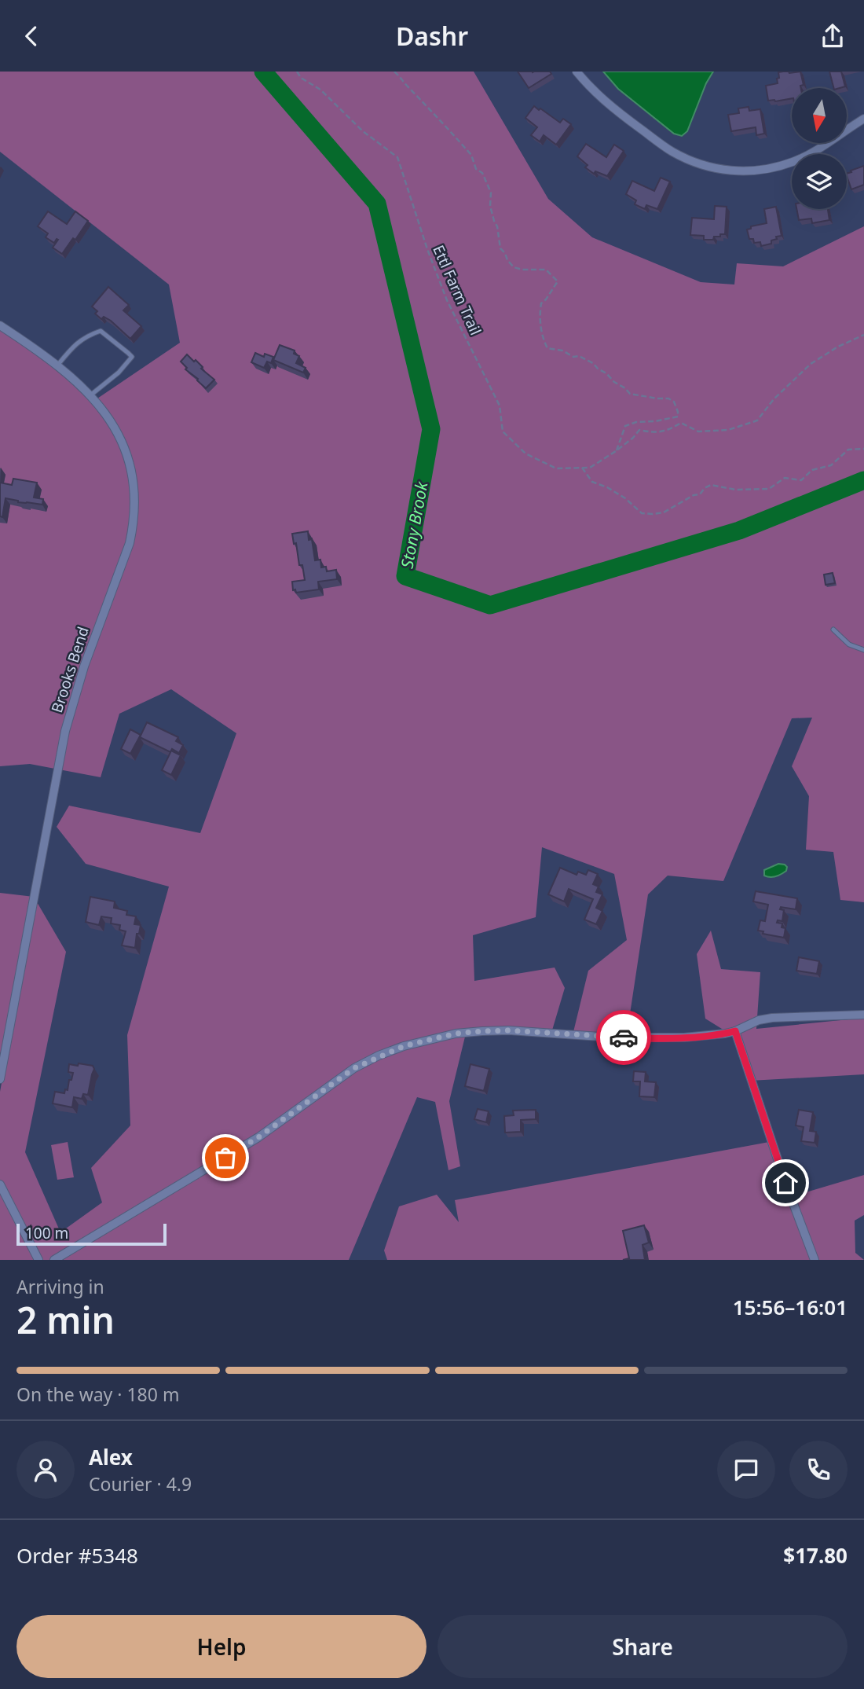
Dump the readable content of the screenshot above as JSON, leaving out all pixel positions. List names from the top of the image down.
{
  "streets": {
    "street": ["Brooks Bend"],
    "path": ["Ettl Farm Trail"]
  },
  "water": ["Stony Brook"],
  "scale_bar": "100 m",
  "north": "bottom",
  "page": {
    "header": "Dashr",
    "scale": "100 m",
    "heading": ["2 min", "Arriving in", "15:56–16:01"],
    "panel": [
      "Alex",
      "Courier · 4.9",
      "Order #5348",
      "$17.80"
    ],
    "bar": "On the way · 180 m",
    "buttons": ["Help", "Share"]
  }
}
